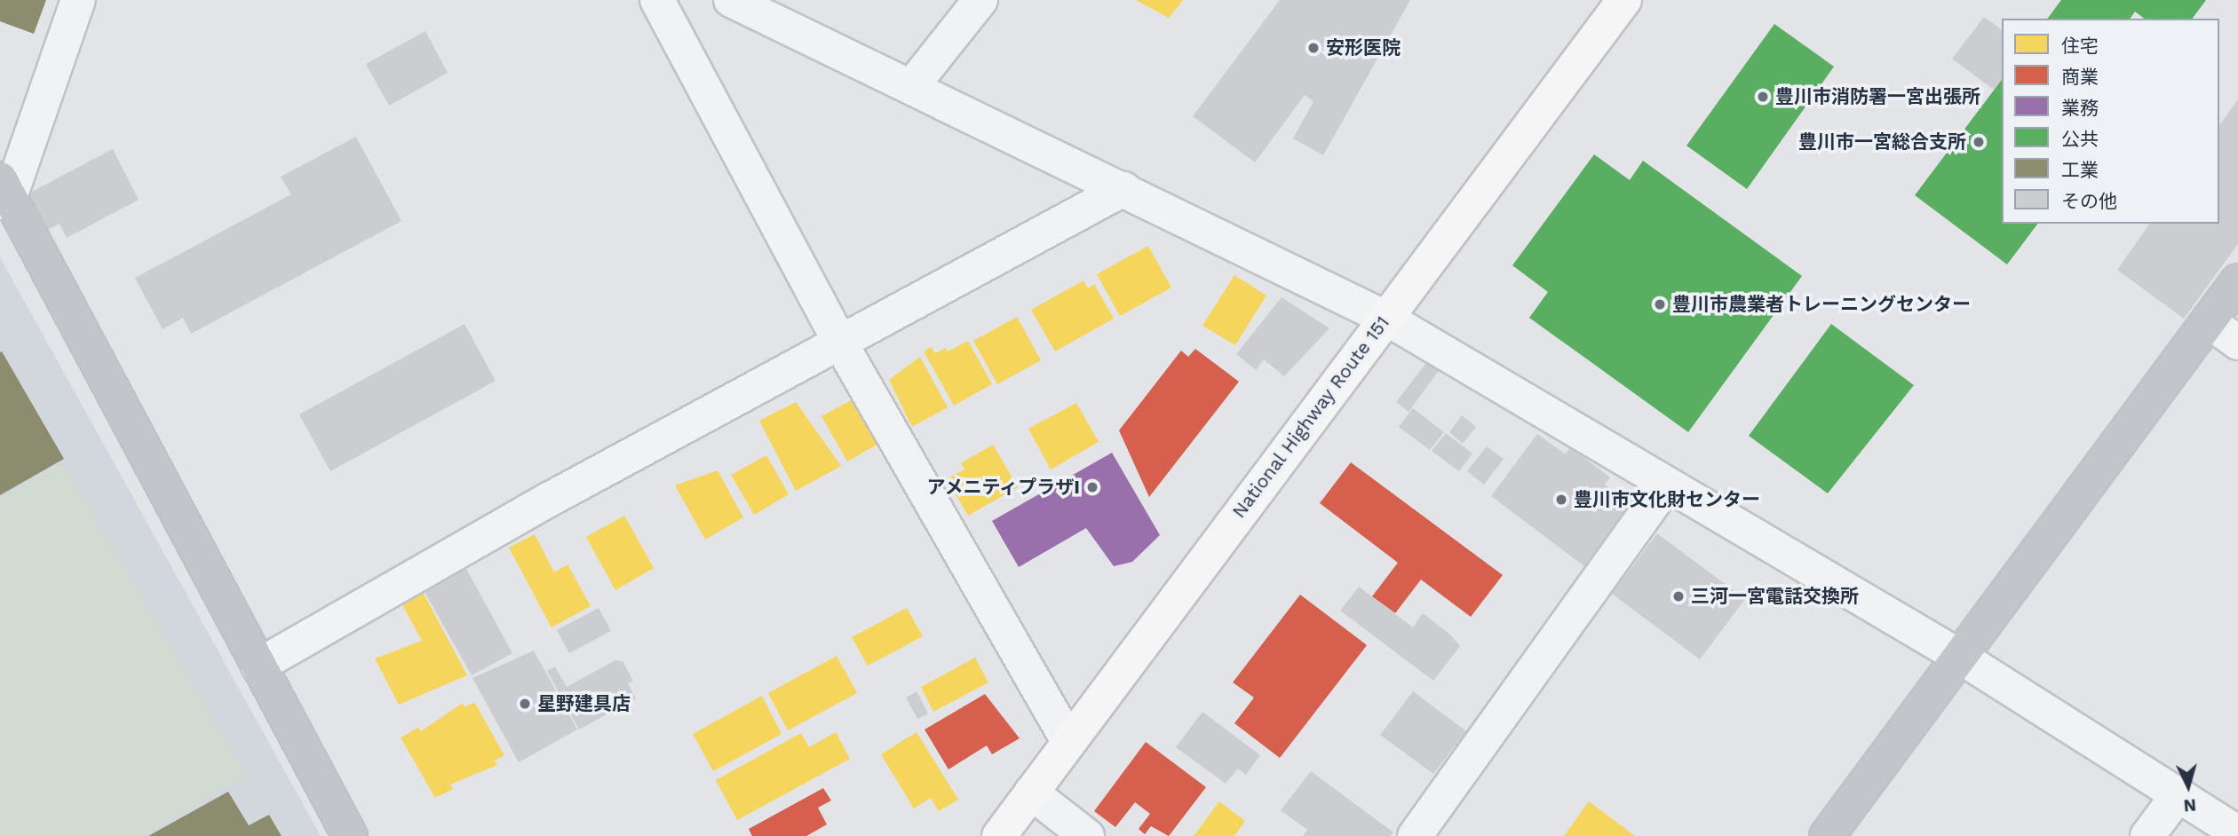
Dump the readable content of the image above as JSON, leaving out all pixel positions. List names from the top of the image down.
{
  "streets": {
    "highway": ["National Highway Route 151"]
  },
  "places": [
    "安形医院",
    "豊川市消防署一宮出張所",
    "豊川市一宮総合支所",
    "豊川市農業者トレーニングセンター",
    "アメニティプラザI",
    "豊川市文化財センター",
    "三河一宮電話交換所",
    "星野建具店"
  ],
  "legend": [
    "住宅",
    "商業",
    "業務",
    "公共",
    "工業",
    "その他"
  ],
  "north": "bottom"
}
